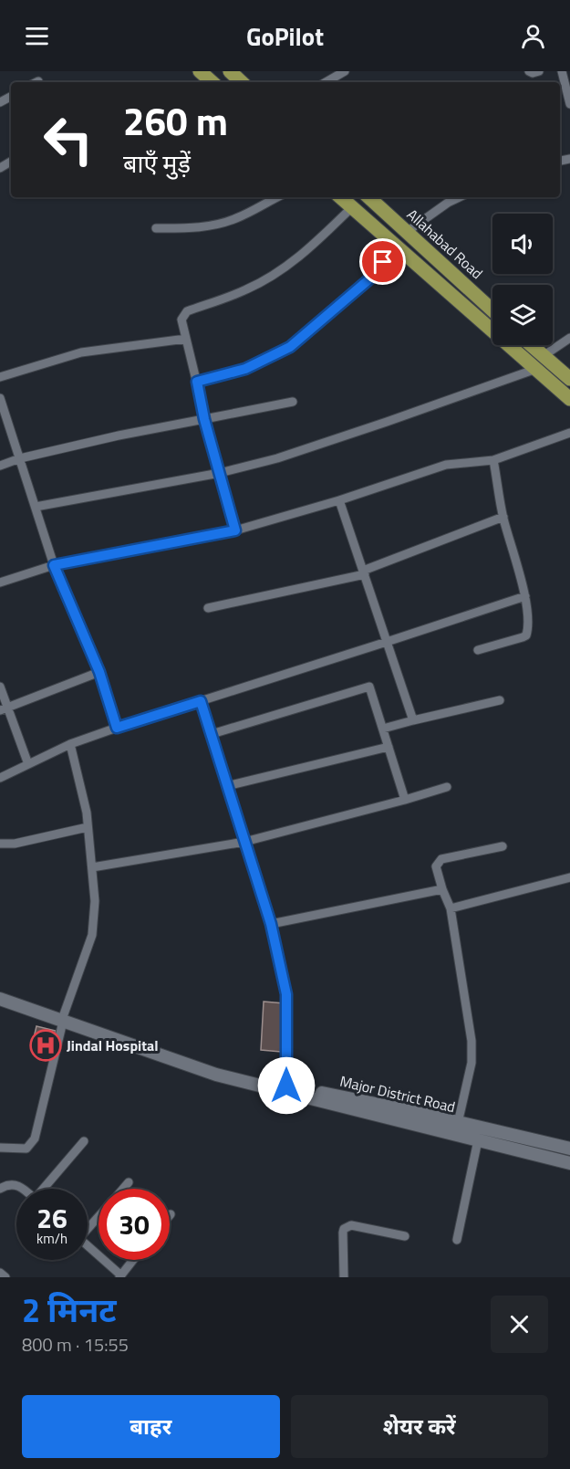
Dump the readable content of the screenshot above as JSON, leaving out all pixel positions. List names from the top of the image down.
{
  "streets": {
    "main road": ["Allahabad Road"],
    "street": ["Major District Road"]
  },
  "places": {
    "hospital": ["Jindal Hospital"]
  },
  "page": {
    "header": "GoPilot",
    "turn": ["260 m", "बाएँ मुड़ें"],
    "speed": "26 km/h",
    "limit": "30",
    "heading": ["2 मिनट", "800 m · 15:55"],
    "buttons": ["बाहर", "शेयर करें"]
  }
}
